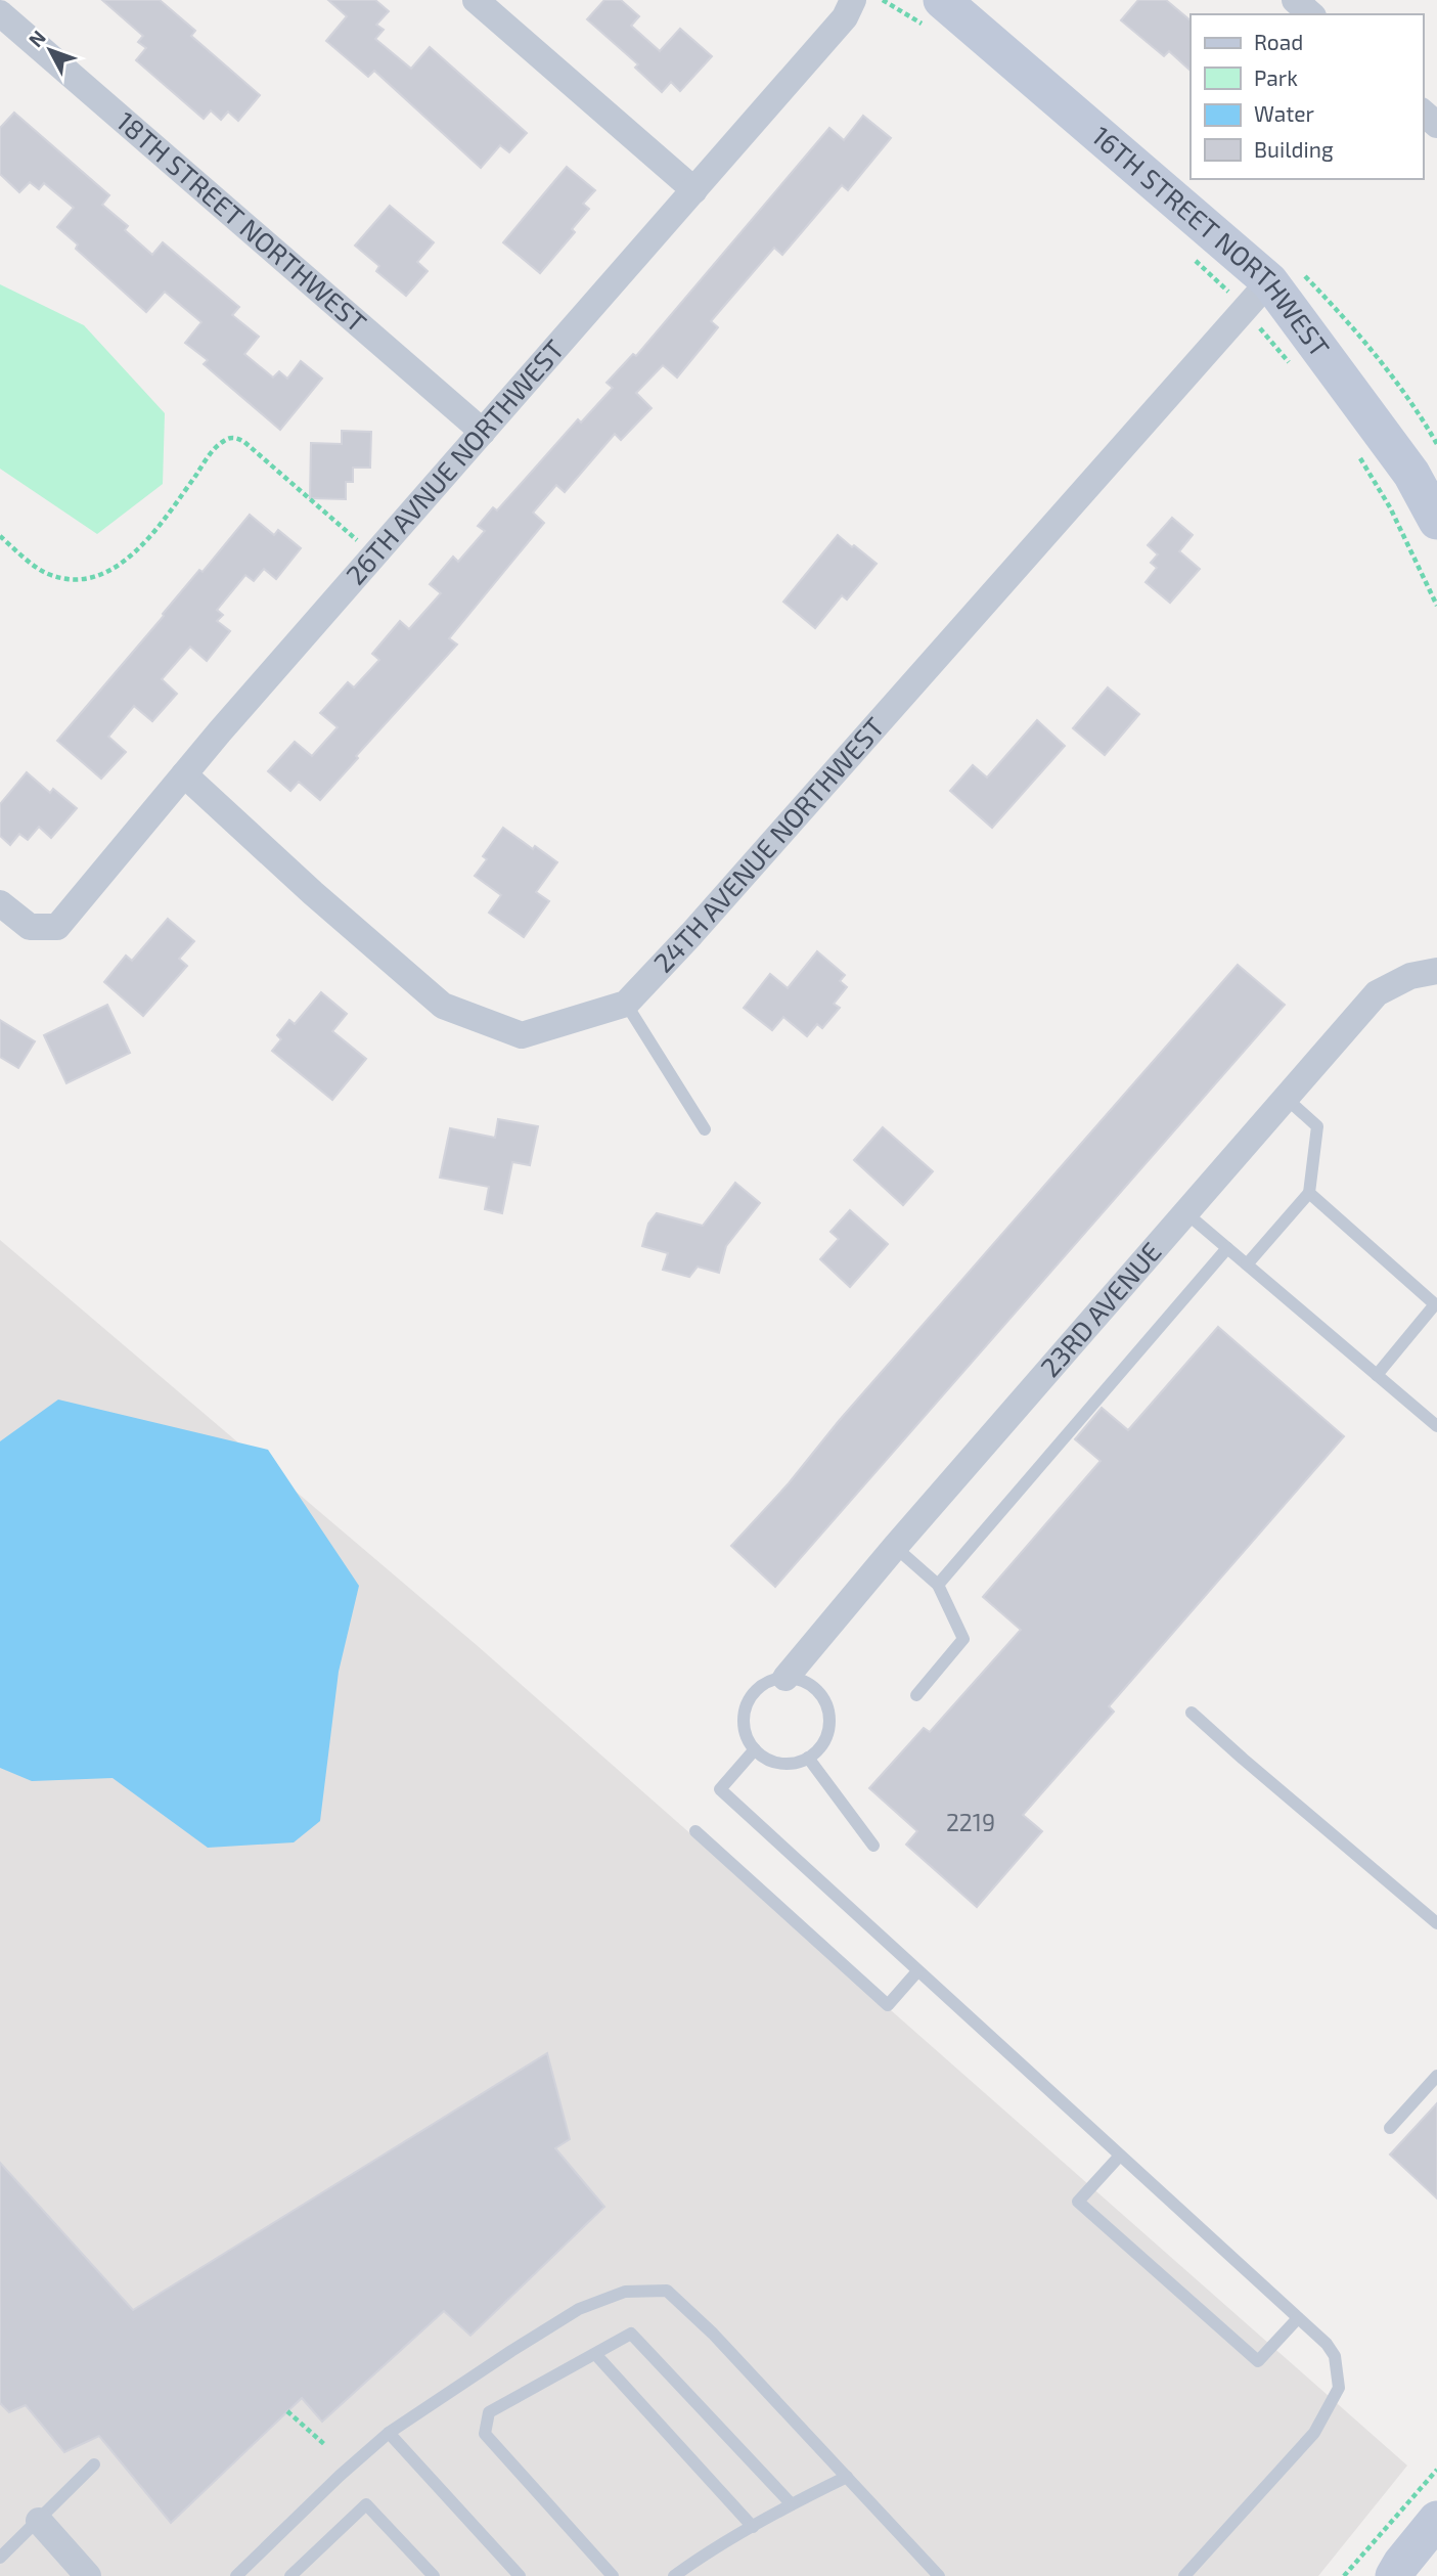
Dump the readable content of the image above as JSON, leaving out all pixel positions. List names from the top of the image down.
{
  "streets": {
    "street": [
      "18TH STREET NORTHWEST",
      "16TH STREET NORTHWEST",
      "26TH AVNUE NORTHWEST",
      "24TH AVENUE NORTHWEST",
      "23RD AVENUE"
    ]
  },
  "crossings": [
    ["18TH STREET NORTHWEST", "26TH AVNUE NORTHWEST"],
    ["16TH STREET NORTHWEST", "24TH AVENUE NORTHWEST"],
    ["26TH AVNUE NORTHWEST", "24TH AVENUE NORTHWEST"]
  ],
  "house_numbers": ["2219"],
  "legend": [
    "Road",
    "Park",
    "Water",
    "Building"
  ],
  "north": "top left"
}
